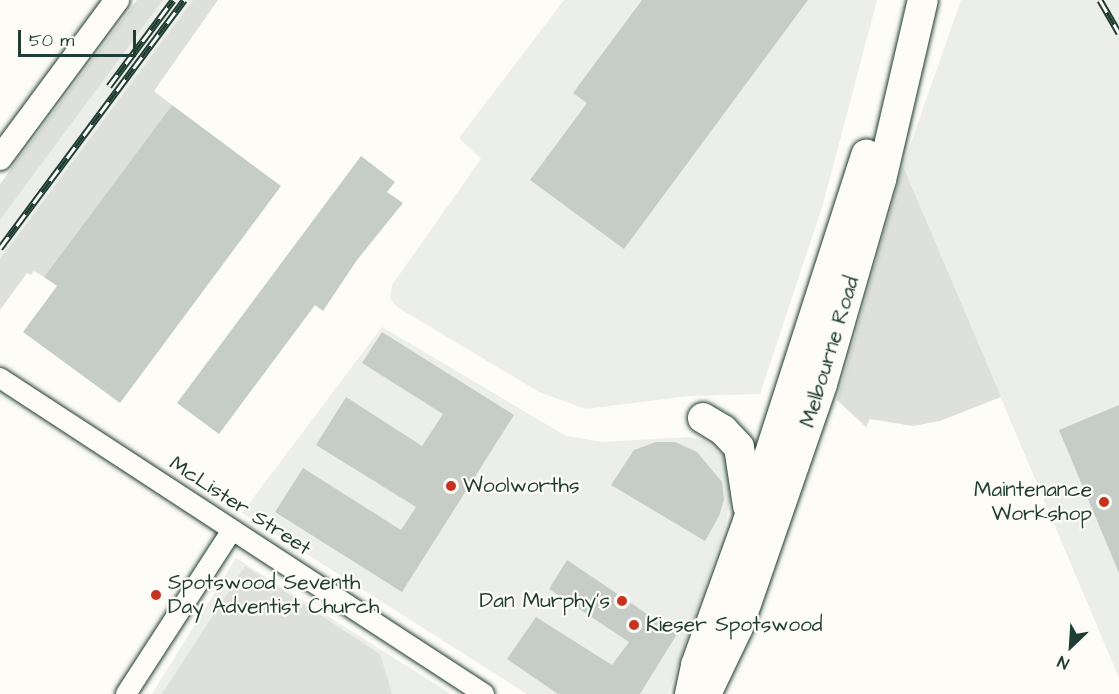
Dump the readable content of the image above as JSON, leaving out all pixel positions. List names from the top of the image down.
{
  "streets": {
    "main road": ["Melbourne Road"],
    "street": ["McLister Street"]
  },
  "places": [
    "Woolworths",
    "Maintenance Workshop",
    "Spotswood Seventh Day Adventist Church",
    "Dan Murphy's",
    "Kieser Spotswood"
  ],
  "scale_bar": "50 m",
  "north": "bottom left"
}
